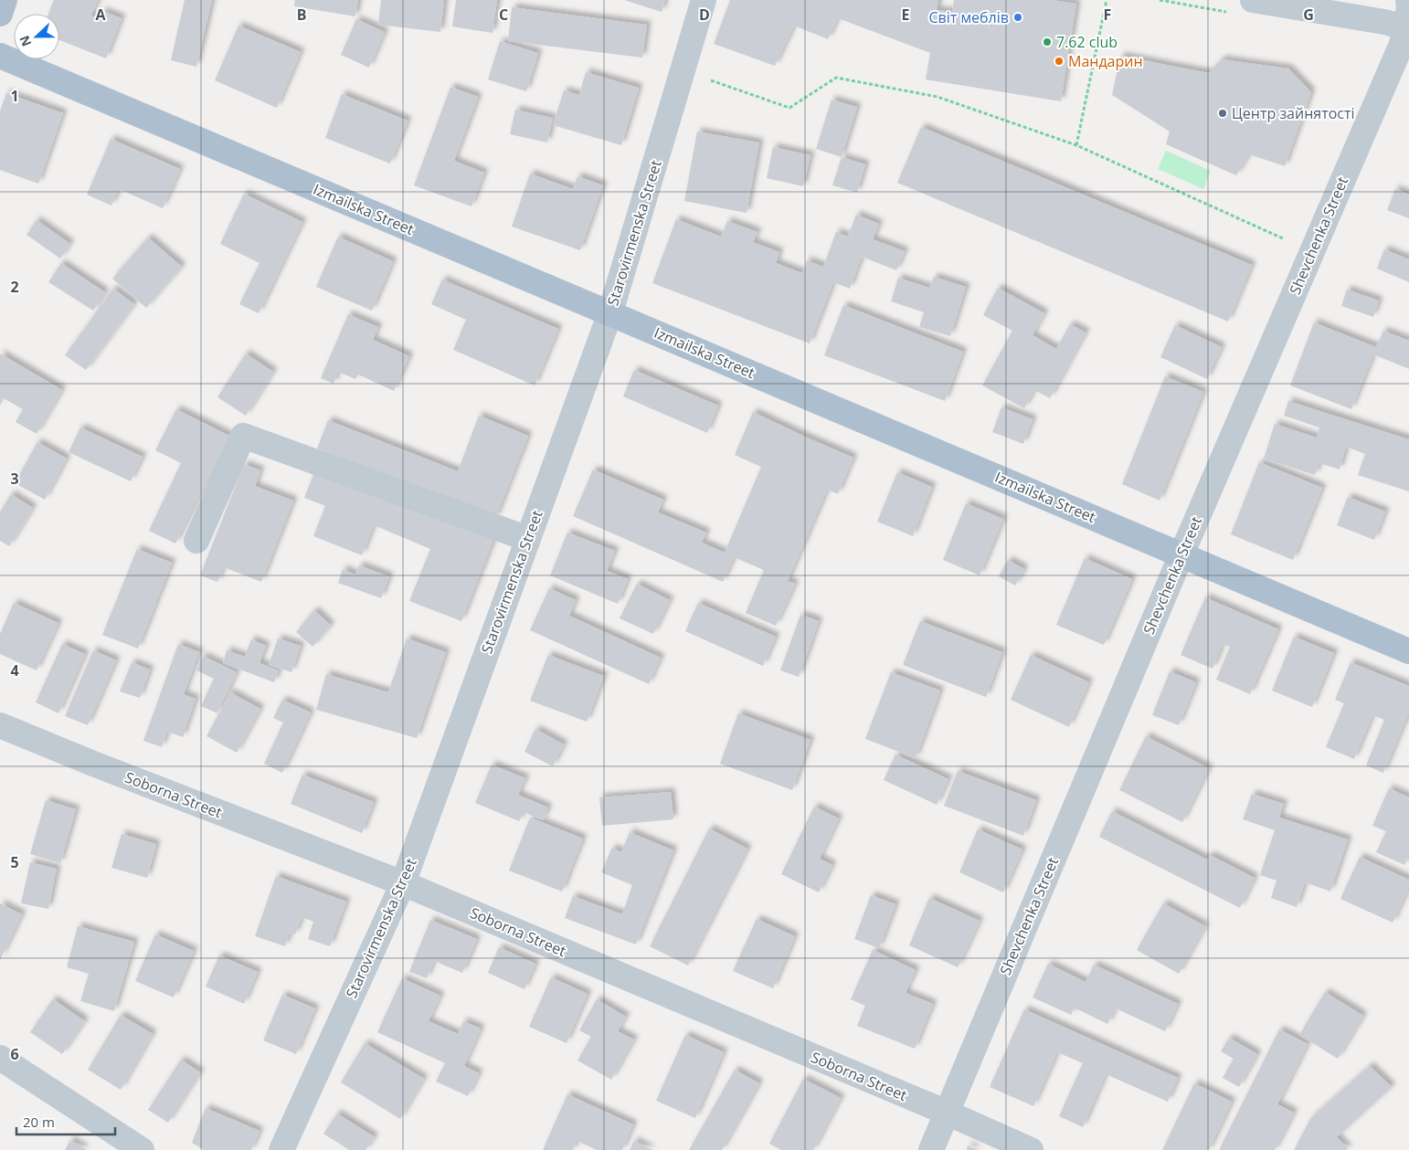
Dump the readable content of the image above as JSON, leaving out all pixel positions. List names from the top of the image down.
{
  "streets": {
    "main road": ["Izmailska Street"],
    "street": ["Starovirmenska Street", "Shevchenka Street", "Soborna Street"]
  },
  "crossings": [
    ["Izmailska Street", "Starovirmenska Street"],
    ["Izmailska Street", "Shevchenka Street"],
    ["Starovirmenska Street", "Soborna Street"],
    ["Shevchenka Street", "Soborna Street"]
  ],
  "places": [
    "Світ меблів",
    "7.62 club",
    "Мандарин",
    "Центр зайнятості"
  ],
  "scale_bar": "20 m",
  "north": "left",
  "grid": {
    "columns": [
      "A",
      "B",
      "C",
      "D",
      "E",
      "F",
      "G"
    ],
    "rows": [
      "1",
      "2",
      "3",
      "4",
      "5",
      "6"
    ]
  }
}
